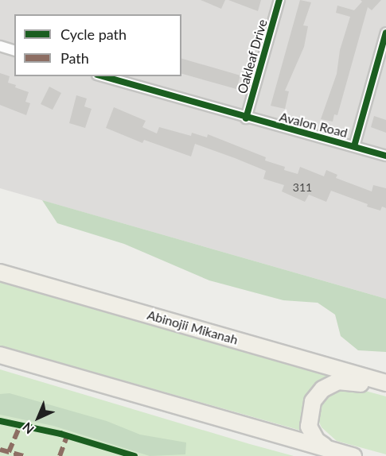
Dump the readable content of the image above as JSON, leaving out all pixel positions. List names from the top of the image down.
{
  "streets": {
    "main road": ["Abinojii Mikanah"],
    "street": ["Oakleaf Drive", "Avalon Road"]
  },
  "crossings": [
    ["Oakleaf Drive", "Avalon Road"]
  ],
  "house_numbers": ["311"],
  "legend": ["Cycle path", "Path"],
  "north": "bottom left"
}
